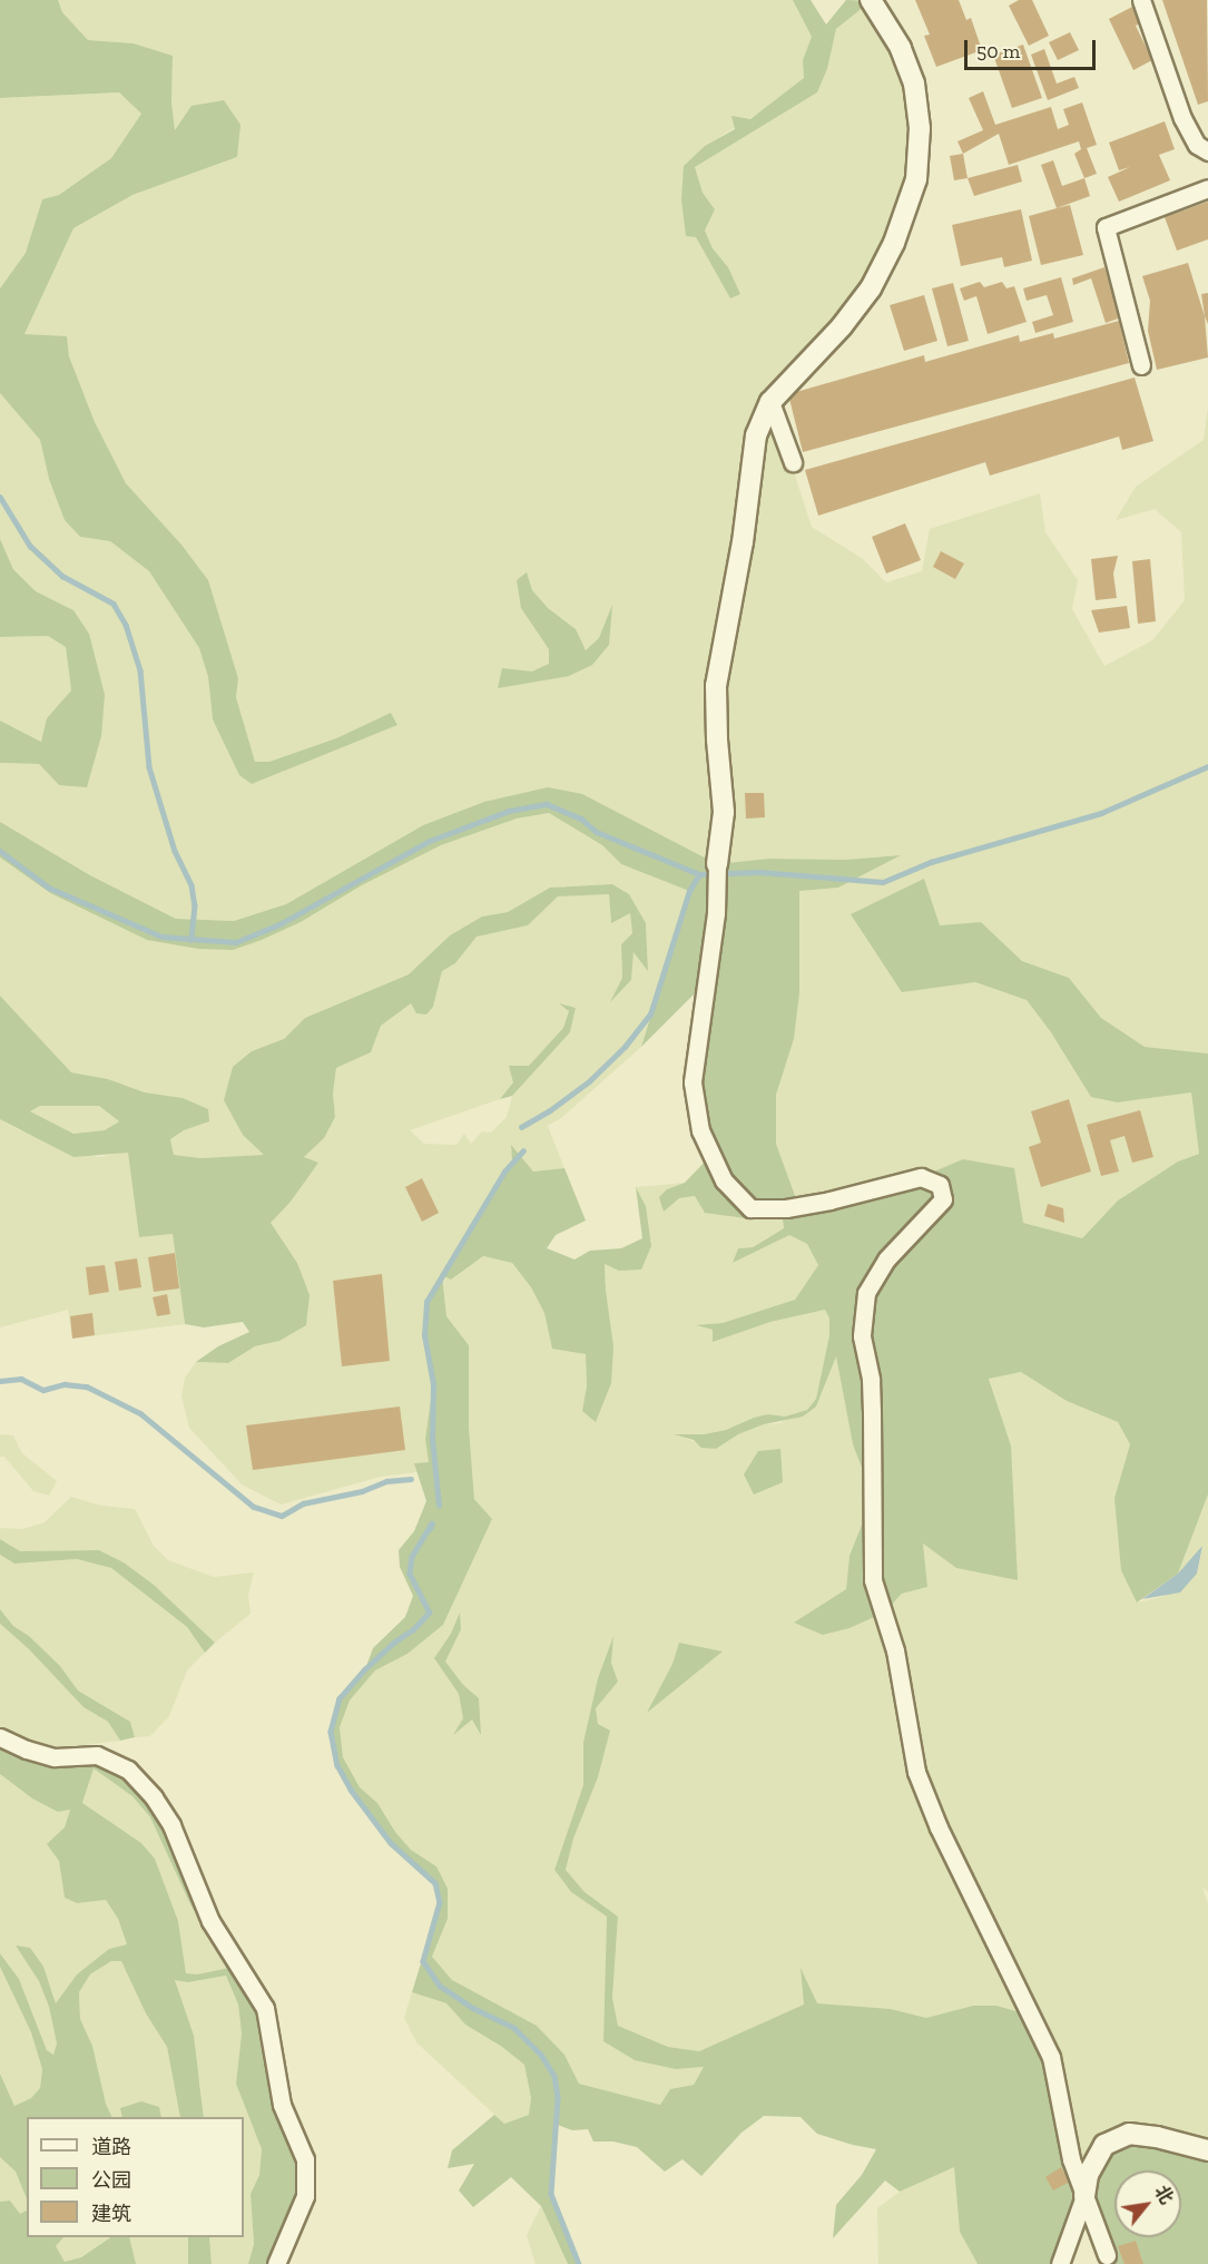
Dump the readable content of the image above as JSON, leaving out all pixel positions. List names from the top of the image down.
{
  "legend": ["道路", "公园", "建筑"],
  "scale_bar": "50 m",
  "north": "top right"
}
